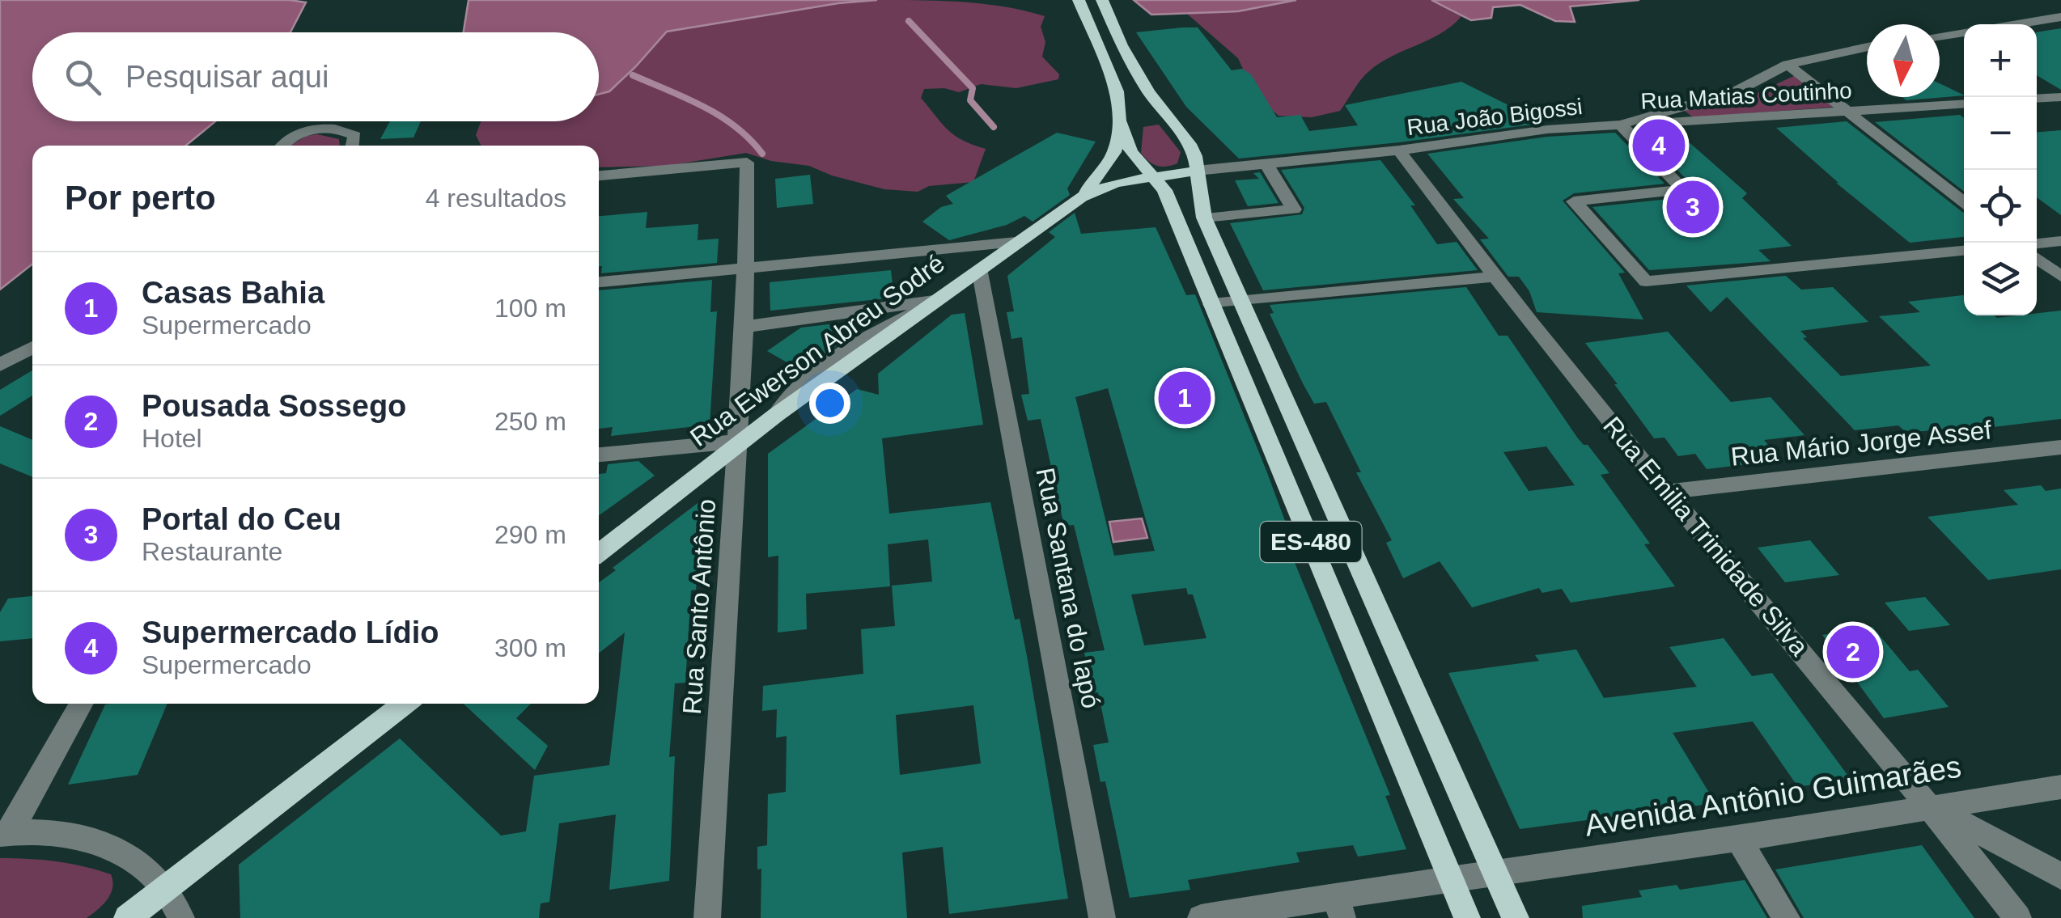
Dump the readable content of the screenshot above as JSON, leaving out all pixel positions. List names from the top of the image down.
{
  "streets": {
    "main road": ["Rua Ewerson Abreu Sodré", "ES-480"],
    "street": [
      "Rua Matias Coutinho",
      "Rua João Bigossi",
      "Rua Mário Jorge Assef",
      "Rua Emilia Trinidade Silva",
      "Rua Santana do Iapó",
      "Rua Santo Antônio",
      "Avenida Antônio Guimarães"
    ]
  },
  "crossings": [
    ["Rua Matias Coutinho", "Rua João Bigossi"],
    ["Rua João Bigossi", "Rua Ewerson Abreu Sodré"],
    ["Rua João Bigossi", "Rua Emilia Trinidade Silva"],
    ["Rua João Bigossi", "ES-480"],
    ["Rua Ewerson Abreu Sodré", "ES-480"],
    ["Rua Ewerson Abreu Sodré", "Rua Santana do Iapó"],
    ["Rua Ewerson Abreu Sodré", "Rua Santo Antônio"],
    ["Rua Mário Jorge Assef", "Rua Emilia Trinidade Silva"],
    ["Rua Emilia Trinidade Silva", "Avenida Antônio Guimarães"],
    ["ES-480", "Avenida Antônio Guimarães"]
  ],
  "north": "bottom",
  "page": {
    "map_buttons": ["+", "−"],
    "search": "Pesquisar aqui",
    "pins": [
      "4",
      "3",
      "1",
      "2"
    ],
    "heading": ["Por perto", "4 resultados"],
    "list": [
      {
        "mark": "1",
        "name": "Casas Bahia",
        "note": "Supermercado",
        "value": "100 m"
      },
      {
        "mark": "2",
        "name": "Pousada Sossego",
        "note": "Hotel",
        "value": "250 m"
      },
      {
        "mark": "3",
        "name": "Portal do Ceu",
        "note": "Restaurante",
        "value": "290 m"
      },
      {
        "mark": "4",
        "name": "Supermercado Lídio",
        "note": "Supermercado",
        "value": "300 m"
      }
    ]
  }
}
